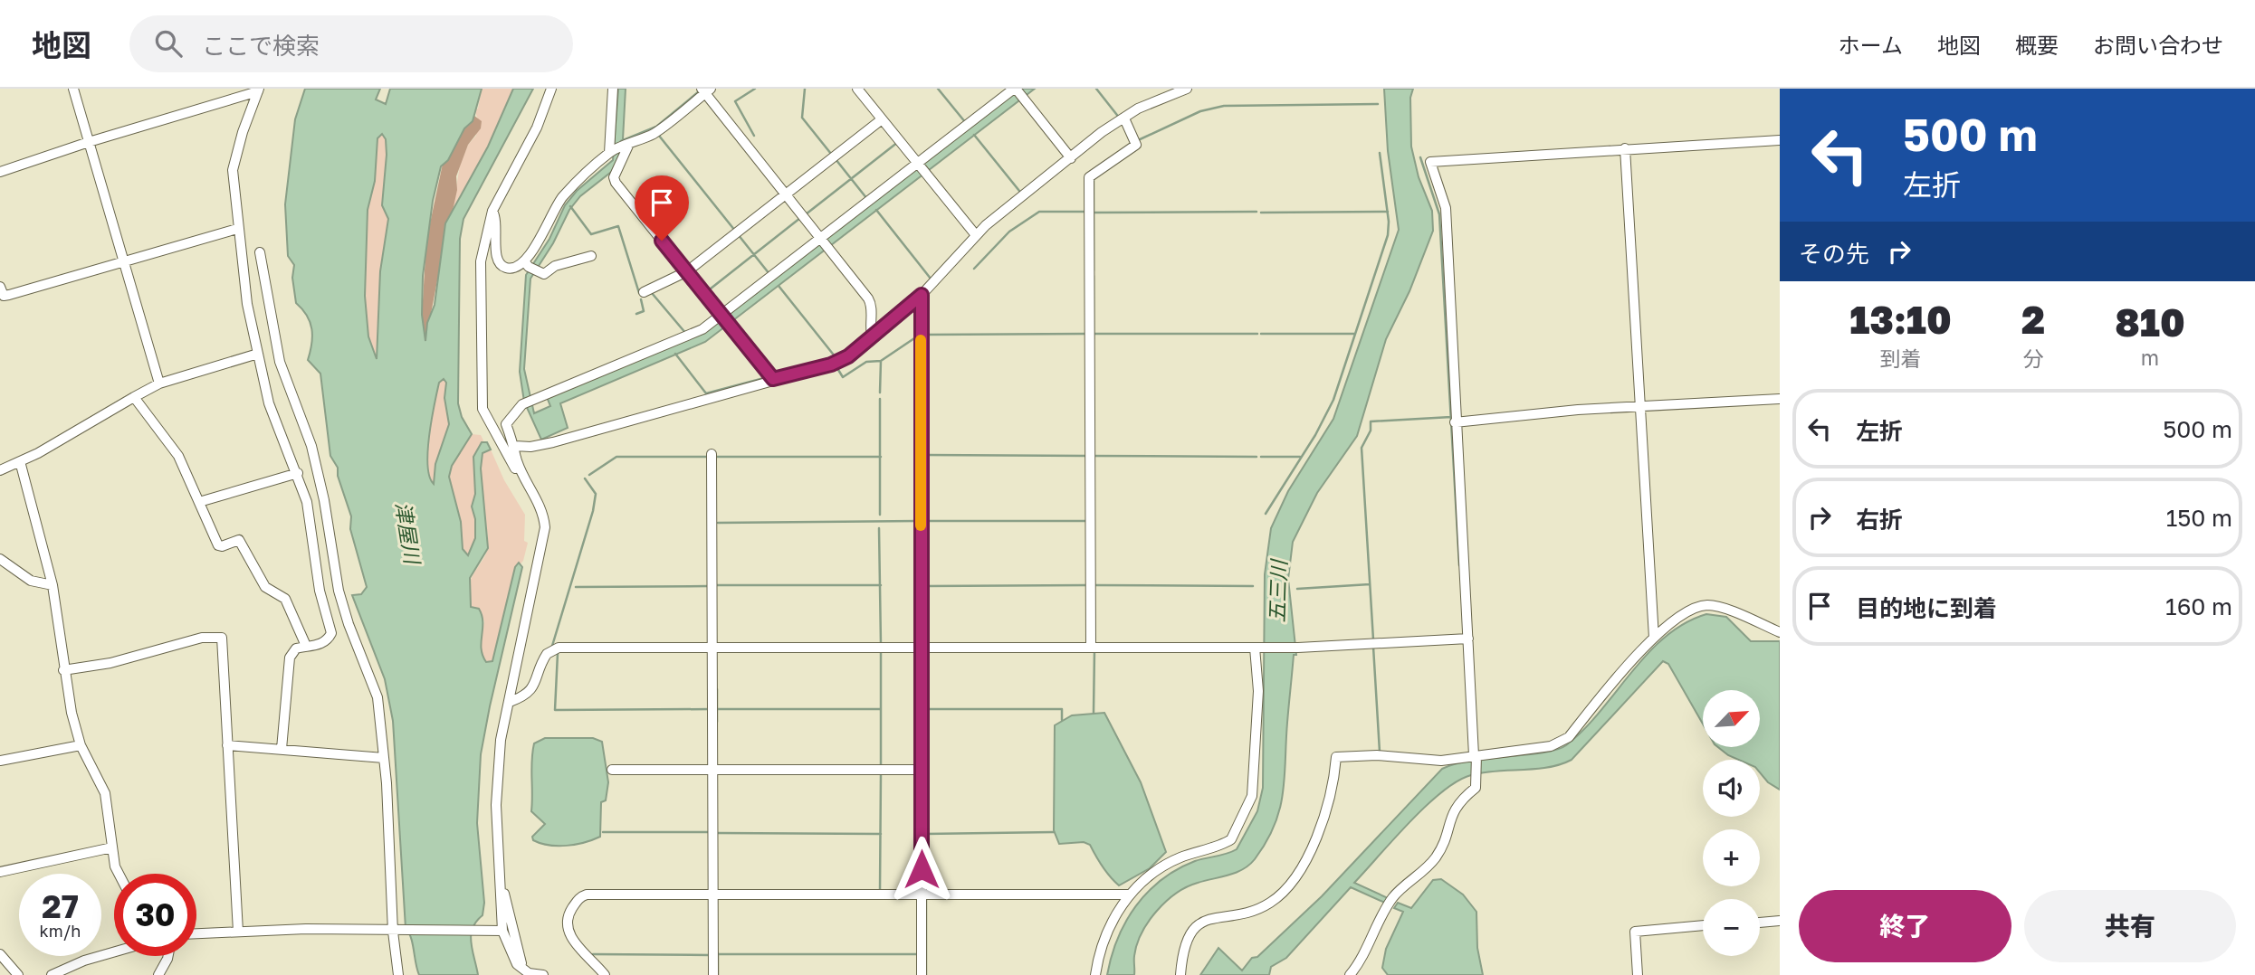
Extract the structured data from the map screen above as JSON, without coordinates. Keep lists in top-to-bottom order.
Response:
{
  "water": ["津屋川", "五三川"],
  "north": "top right",
  "page": {
    "header": "地図",
    "search": "ここで検索",
    "nav": [
      "ホーム",
      "地図",
      "概要",
      "お問い合わせ"
    ],
    "turn": ["500 m", "左折"],
    "then": "その先",
    "eta": [
      "13:10",
      "到着",
      "2",
      "分",
      "810",
      "m"
    ],
    "list": [
      {
        "name": "左折",
        "value": "500 m"
      },
      {
        "name": "右折",
        "value": "150 m"
      },
      {
        "name": "目的地に到着",
        "value": "160 m"
      }
    ],
    "map_buttons": ["+", "−"],
    "speed": "27 km/h",
    "limit": "30",
    "buttons": ["終了", "共有"]
  }
}
